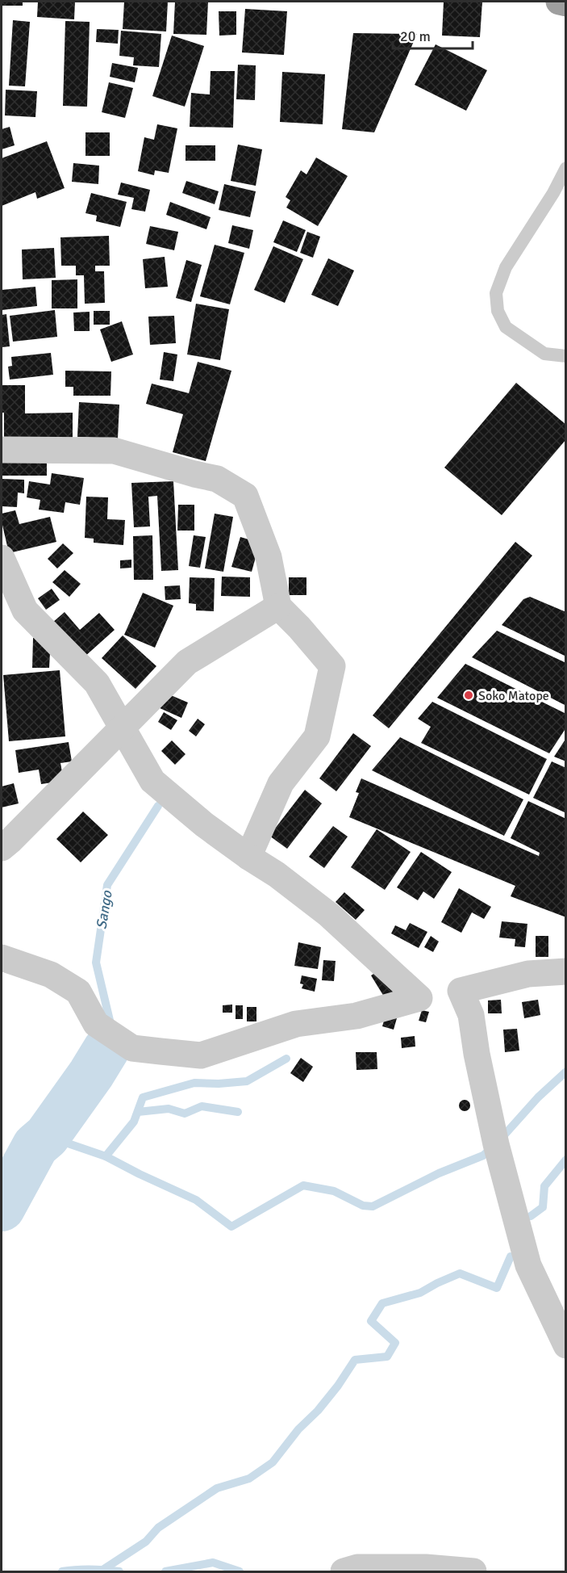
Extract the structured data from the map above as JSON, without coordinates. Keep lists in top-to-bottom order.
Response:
{
  "water": ["Sango"],
  "places": ["Soko Matope"],
  "scale_bar": "20 m"
}
